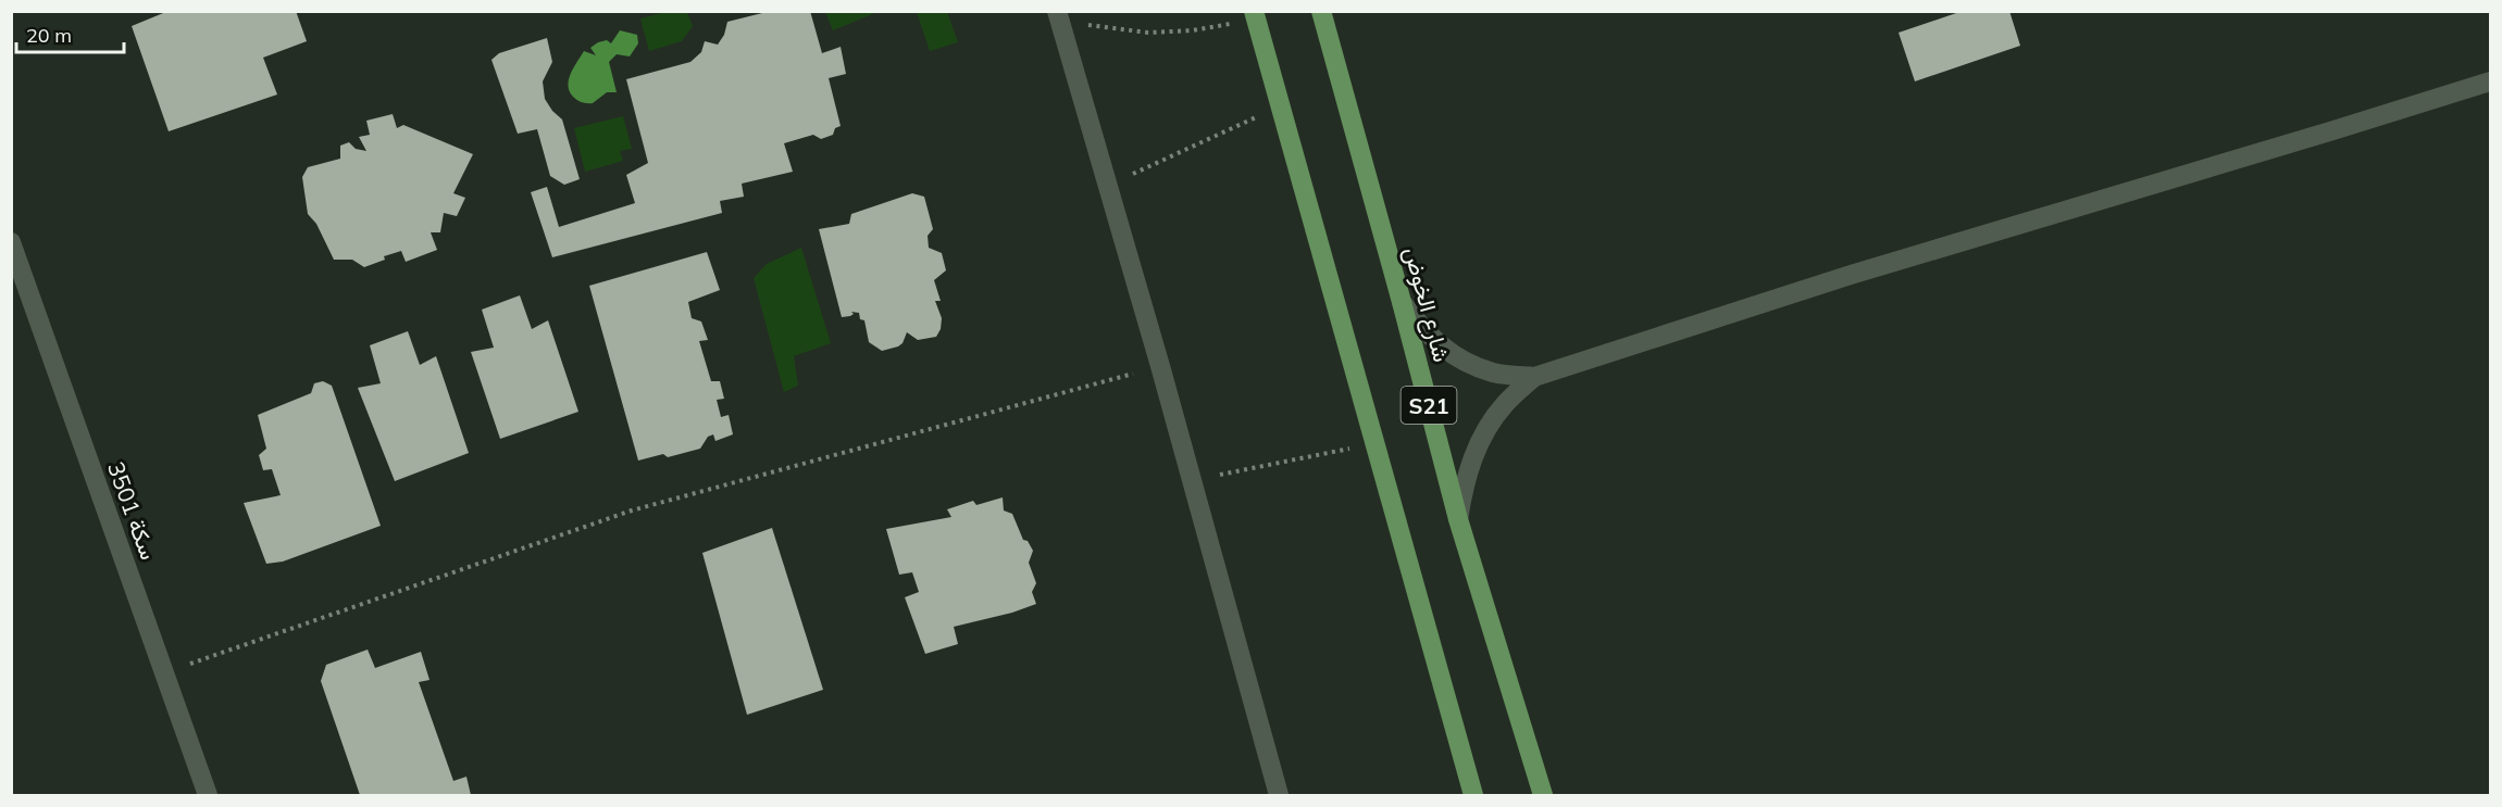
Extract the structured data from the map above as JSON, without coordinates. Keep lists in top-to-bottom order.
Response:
{
  "streets": {
    "main road": ["شارع الخوض", "S21"],
    "street": ["سكة 3501"]
  },
  "scale_bar": "20 m"
}
